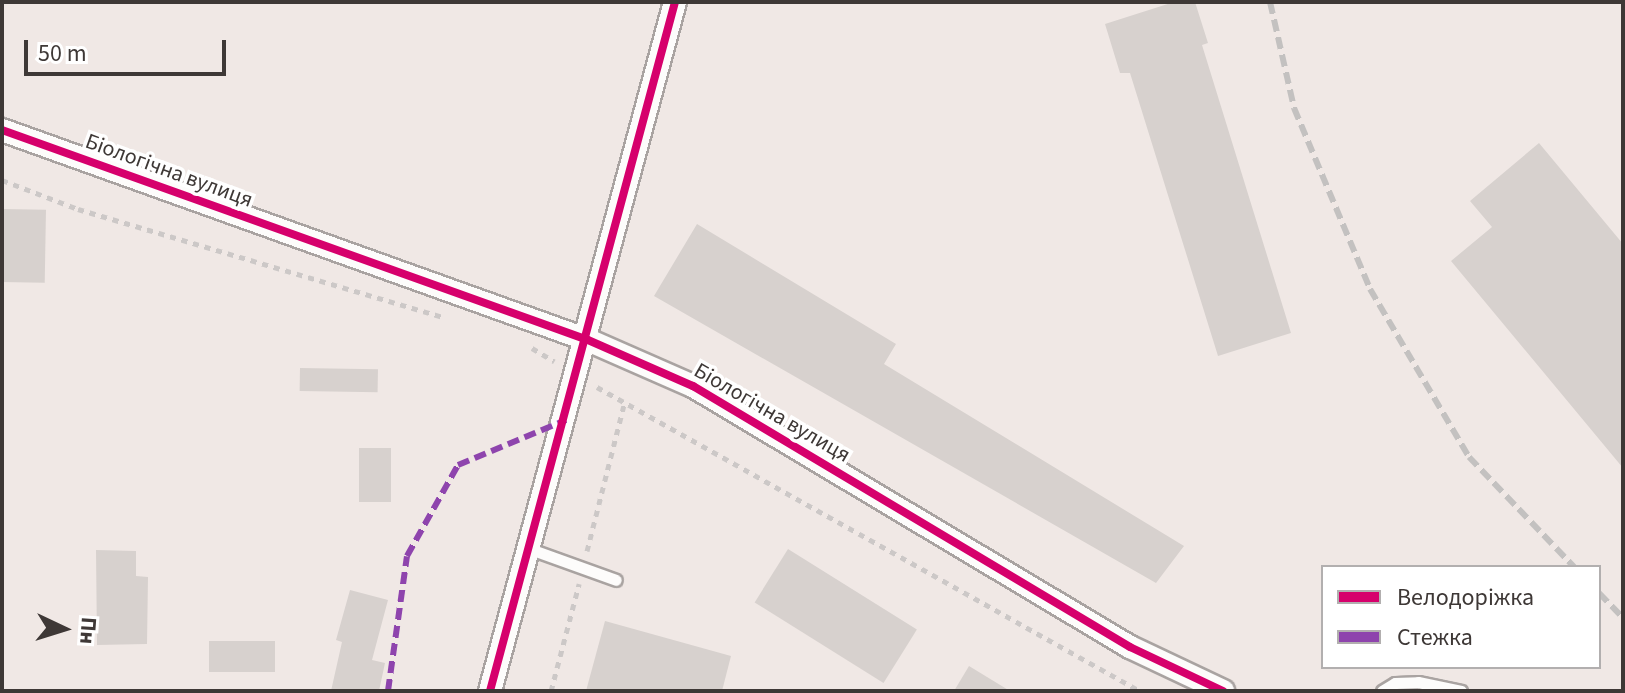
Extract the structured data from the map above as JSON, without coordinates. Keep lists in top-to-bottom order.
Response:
{
  "streets": {
    "street": ["Біологічна вулиця"]
  },
  "legend": ["Велодоріжка", "Стежка"],
  "scale_bar": "50 m",
  "north": "right"
}
